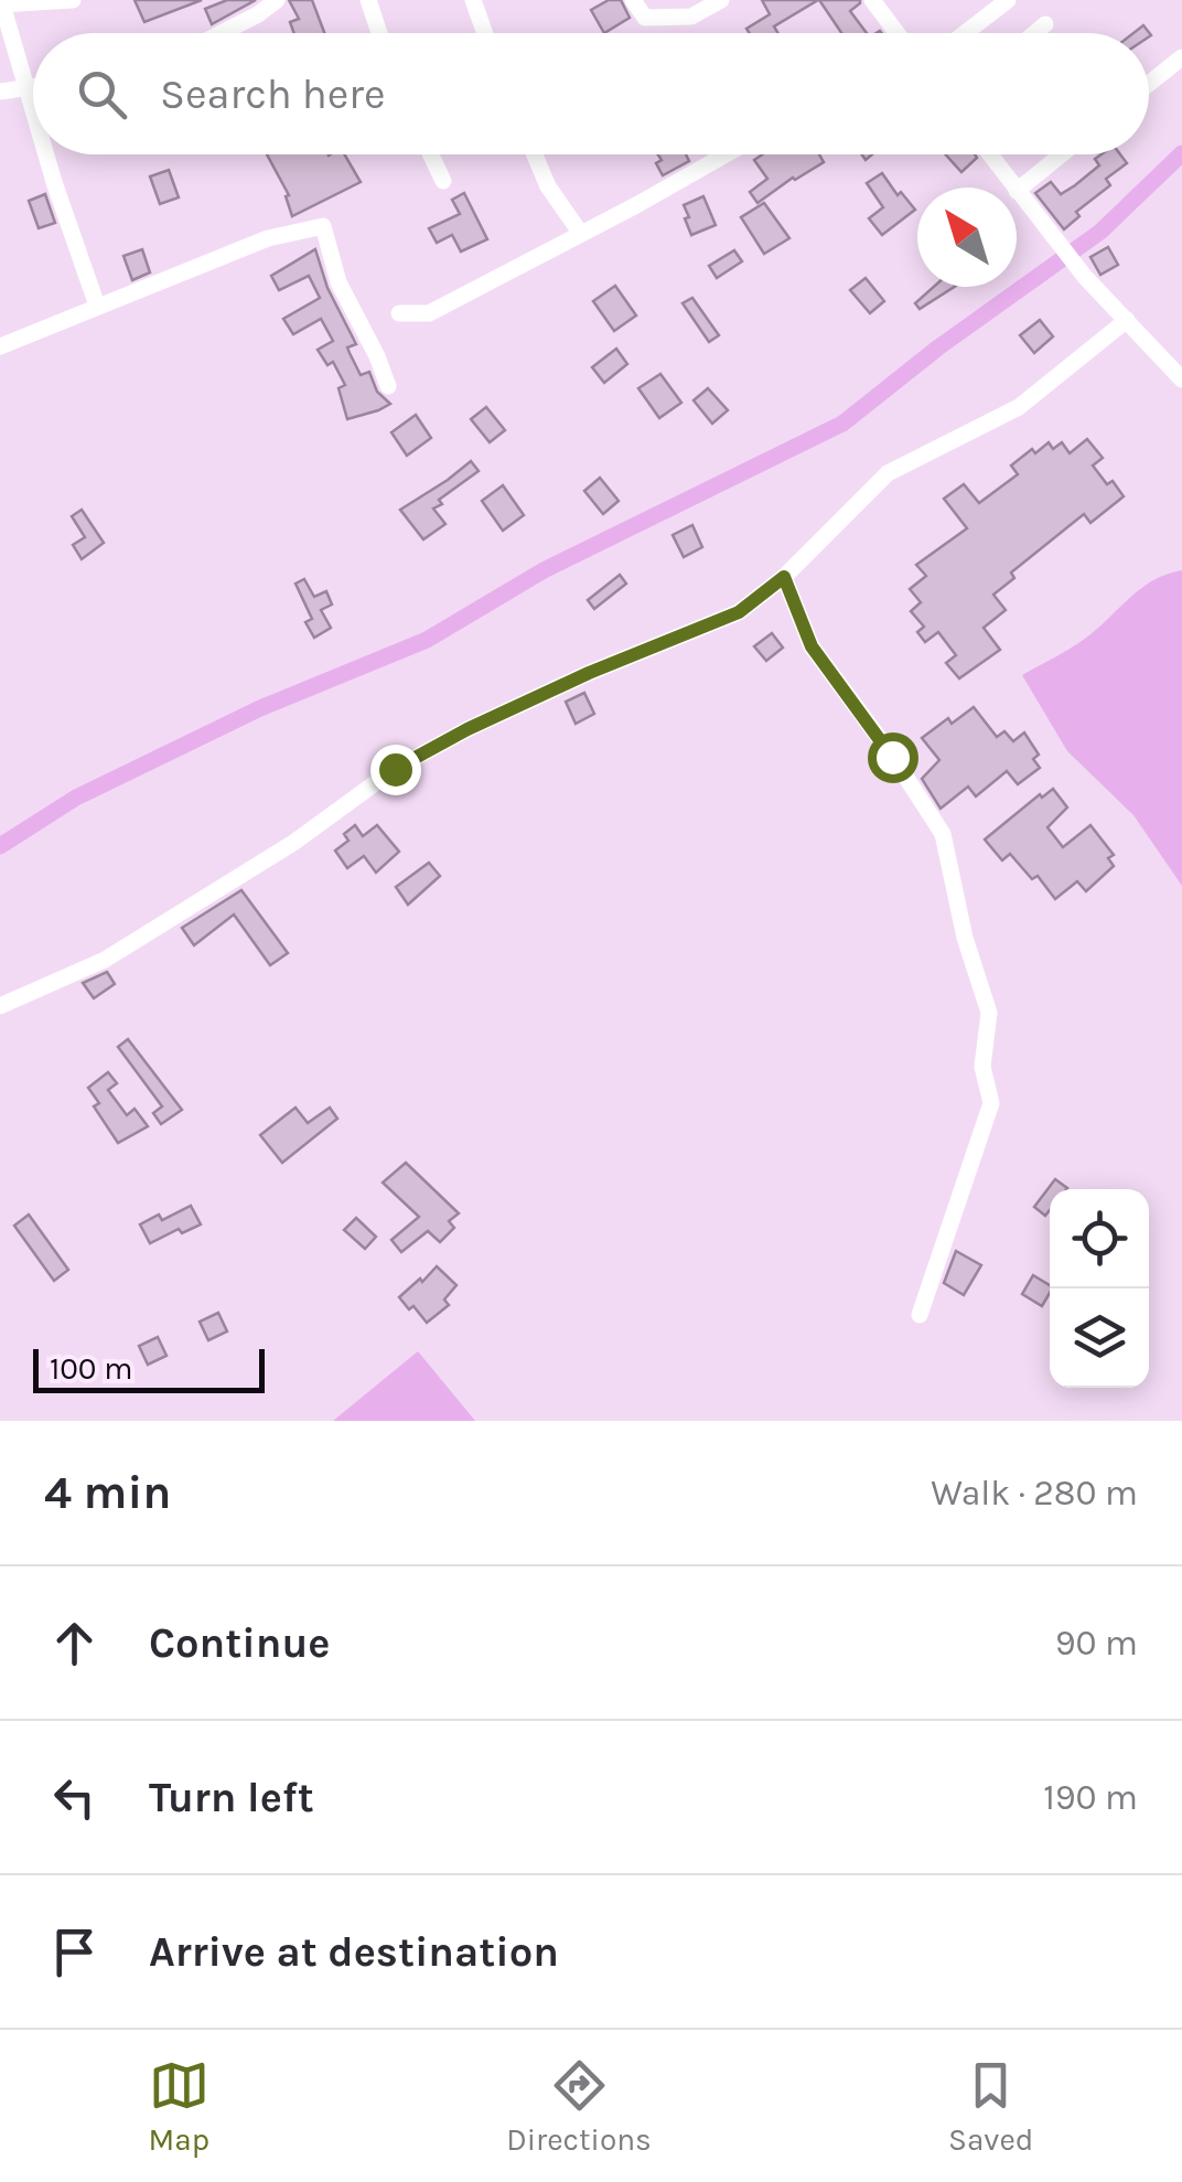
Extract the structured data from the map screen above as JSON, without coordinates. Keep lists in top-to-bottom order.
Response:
{
  "scale_bar": "100 m",
  "north": "top left",
  "page": {
    "search": "Search here",
    "scale": "100 m",
    "heading": ["4 min", "Walk · 280 m"],
    "list": [
      ["Continue", "90 m"],
      ["Turn left", "190 m"],
      "Arrive at destination"
    ],
    "nav": ["Map", "Directions", "Saved"]
  }
}
